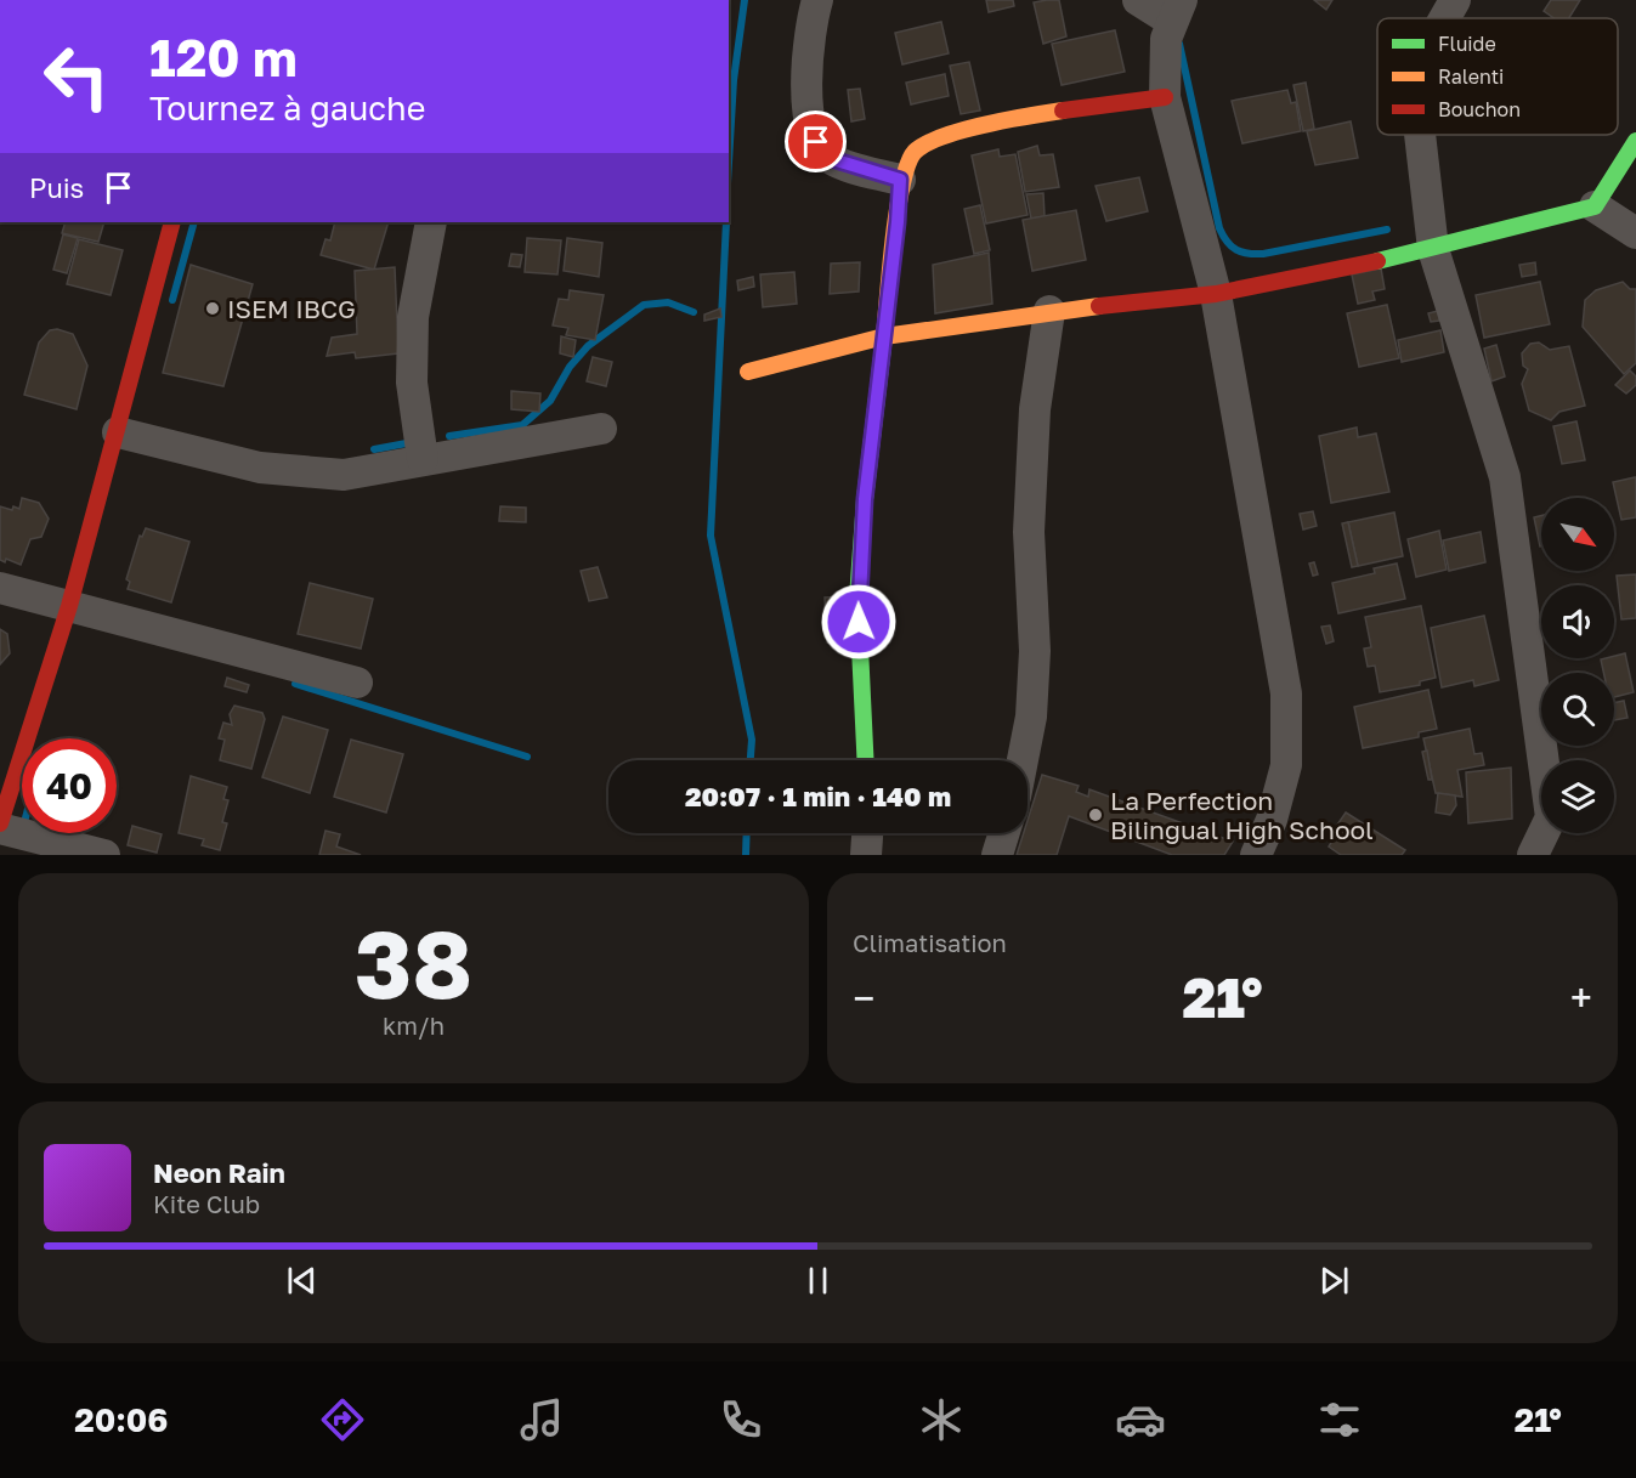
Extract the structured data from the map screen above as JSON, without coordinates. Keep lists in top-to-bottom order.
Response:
{
  "places": ["ISEM IBCG", "La Perfection Bilingual High School"],
  "legend": ["Fluide", "Ralenti", "Bouchon"],
  "north": "bottom right",
  "page": {
    "turn": ["120 m", "Tournez à gauche"],
    "then": "Puis",
    "limit": "40",
    "trip": "20:07 · 1 min · 140 m",
    "tile": [
      ["38", "km/h"],
      "Climatisation"
    ],
    "heat": ["−", "21°", "+"],
    "song": ["Neon Rain", "Kite Club"],
    "tabs": ["20:06", "21°"]
  }
}
